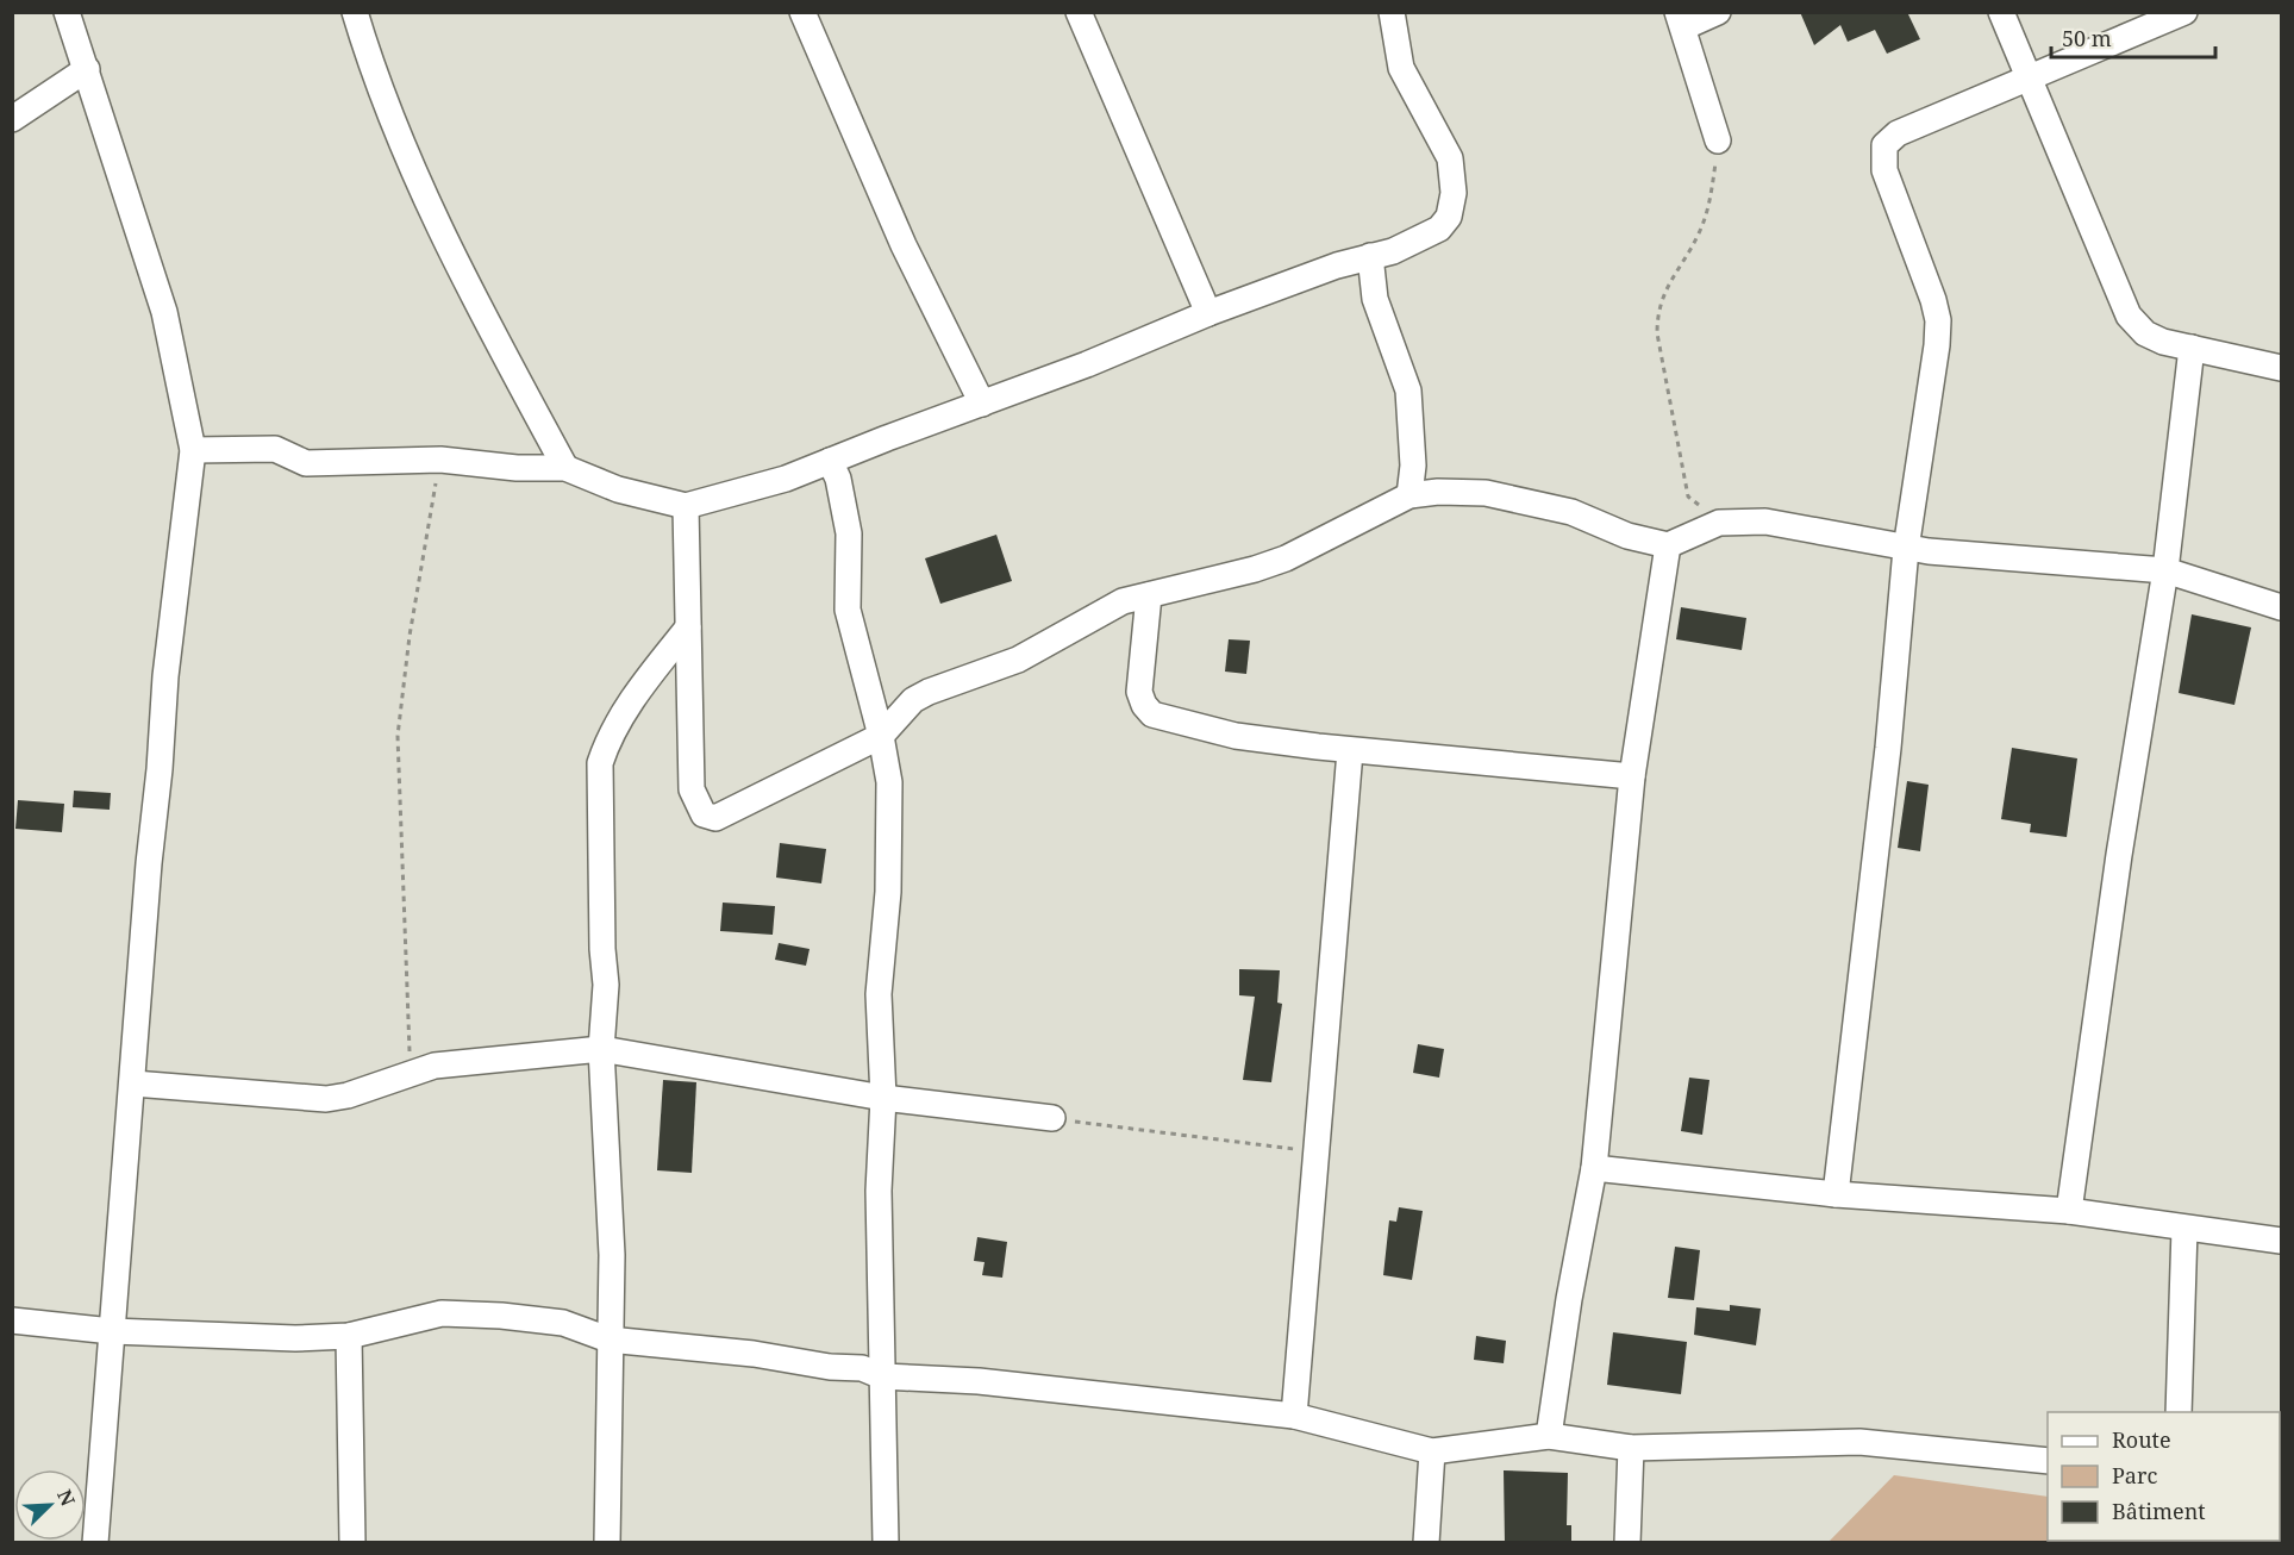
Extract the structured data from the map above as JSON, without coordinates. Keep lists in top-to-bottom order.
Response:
{
  "legend": ["Route", "Parc", "Bâtiment"],
  "scale_bar": "50 m",
  "north": "top right"
}
